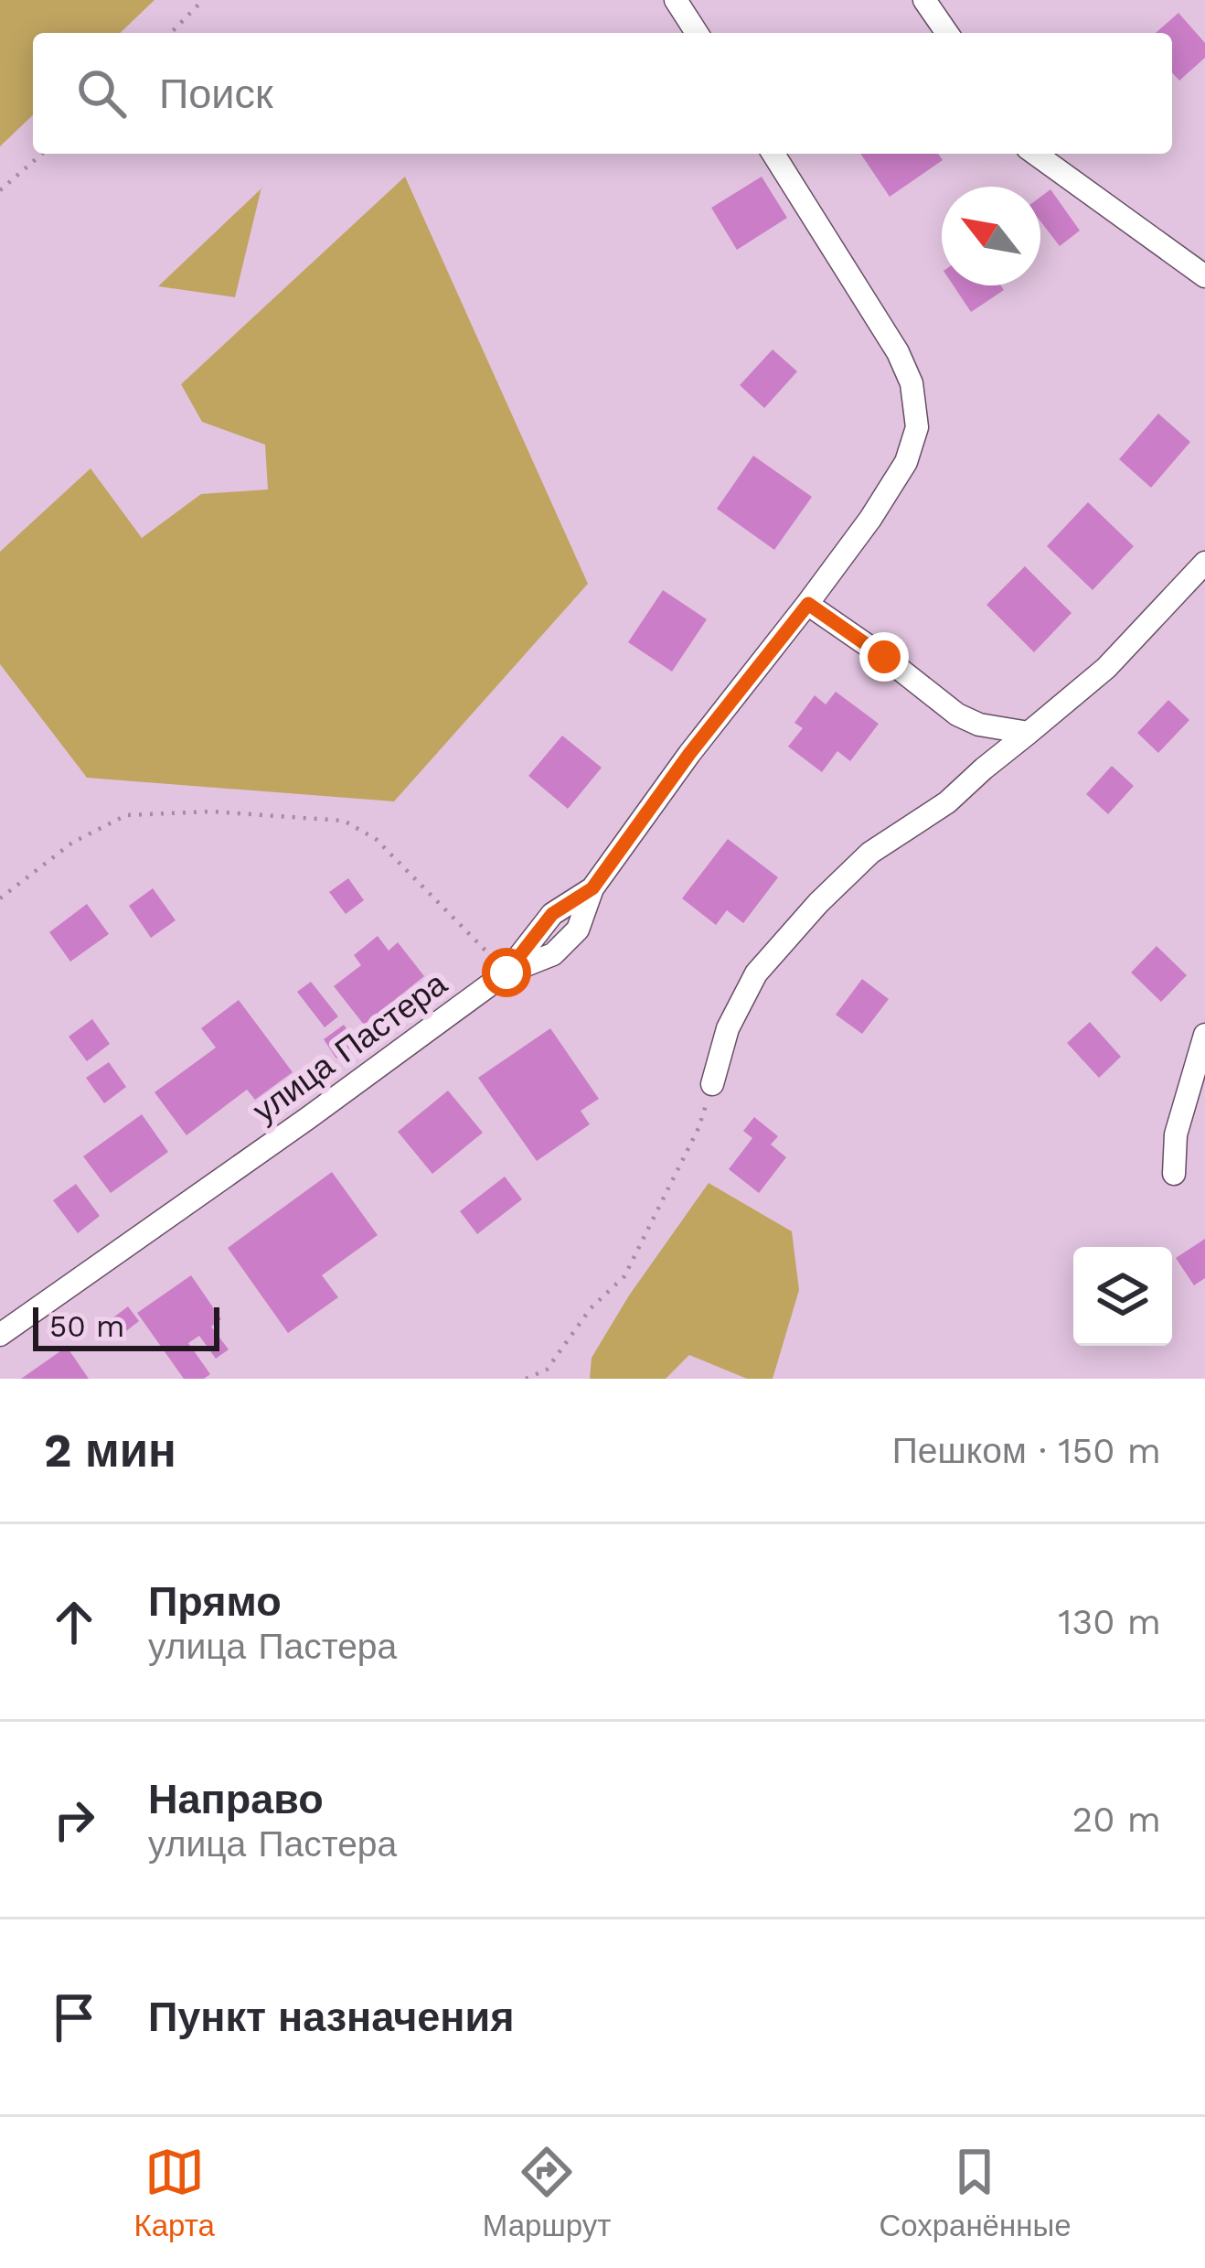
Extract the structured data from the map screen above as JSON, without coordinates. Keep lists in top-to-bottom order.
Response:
{
  "streets": {
    "street": ["улица Пастера"]
  },
  "scale_bar": "50 m",
  "north": "top left",
  "page": {
    "search": "Поиск",
    "scale": "50 m",
    "heading": ["2 мин", "Пешком · 150 m"],
    "list": [
      ["Прямо", "улица Пастера", "130 m"],
      ["Направо", "улица Пастера", "20 m"],
      "Пункт назначения"
    ],
    "nav": ["Карта", "Маршрут", "Сохранённые"]
  }
}
